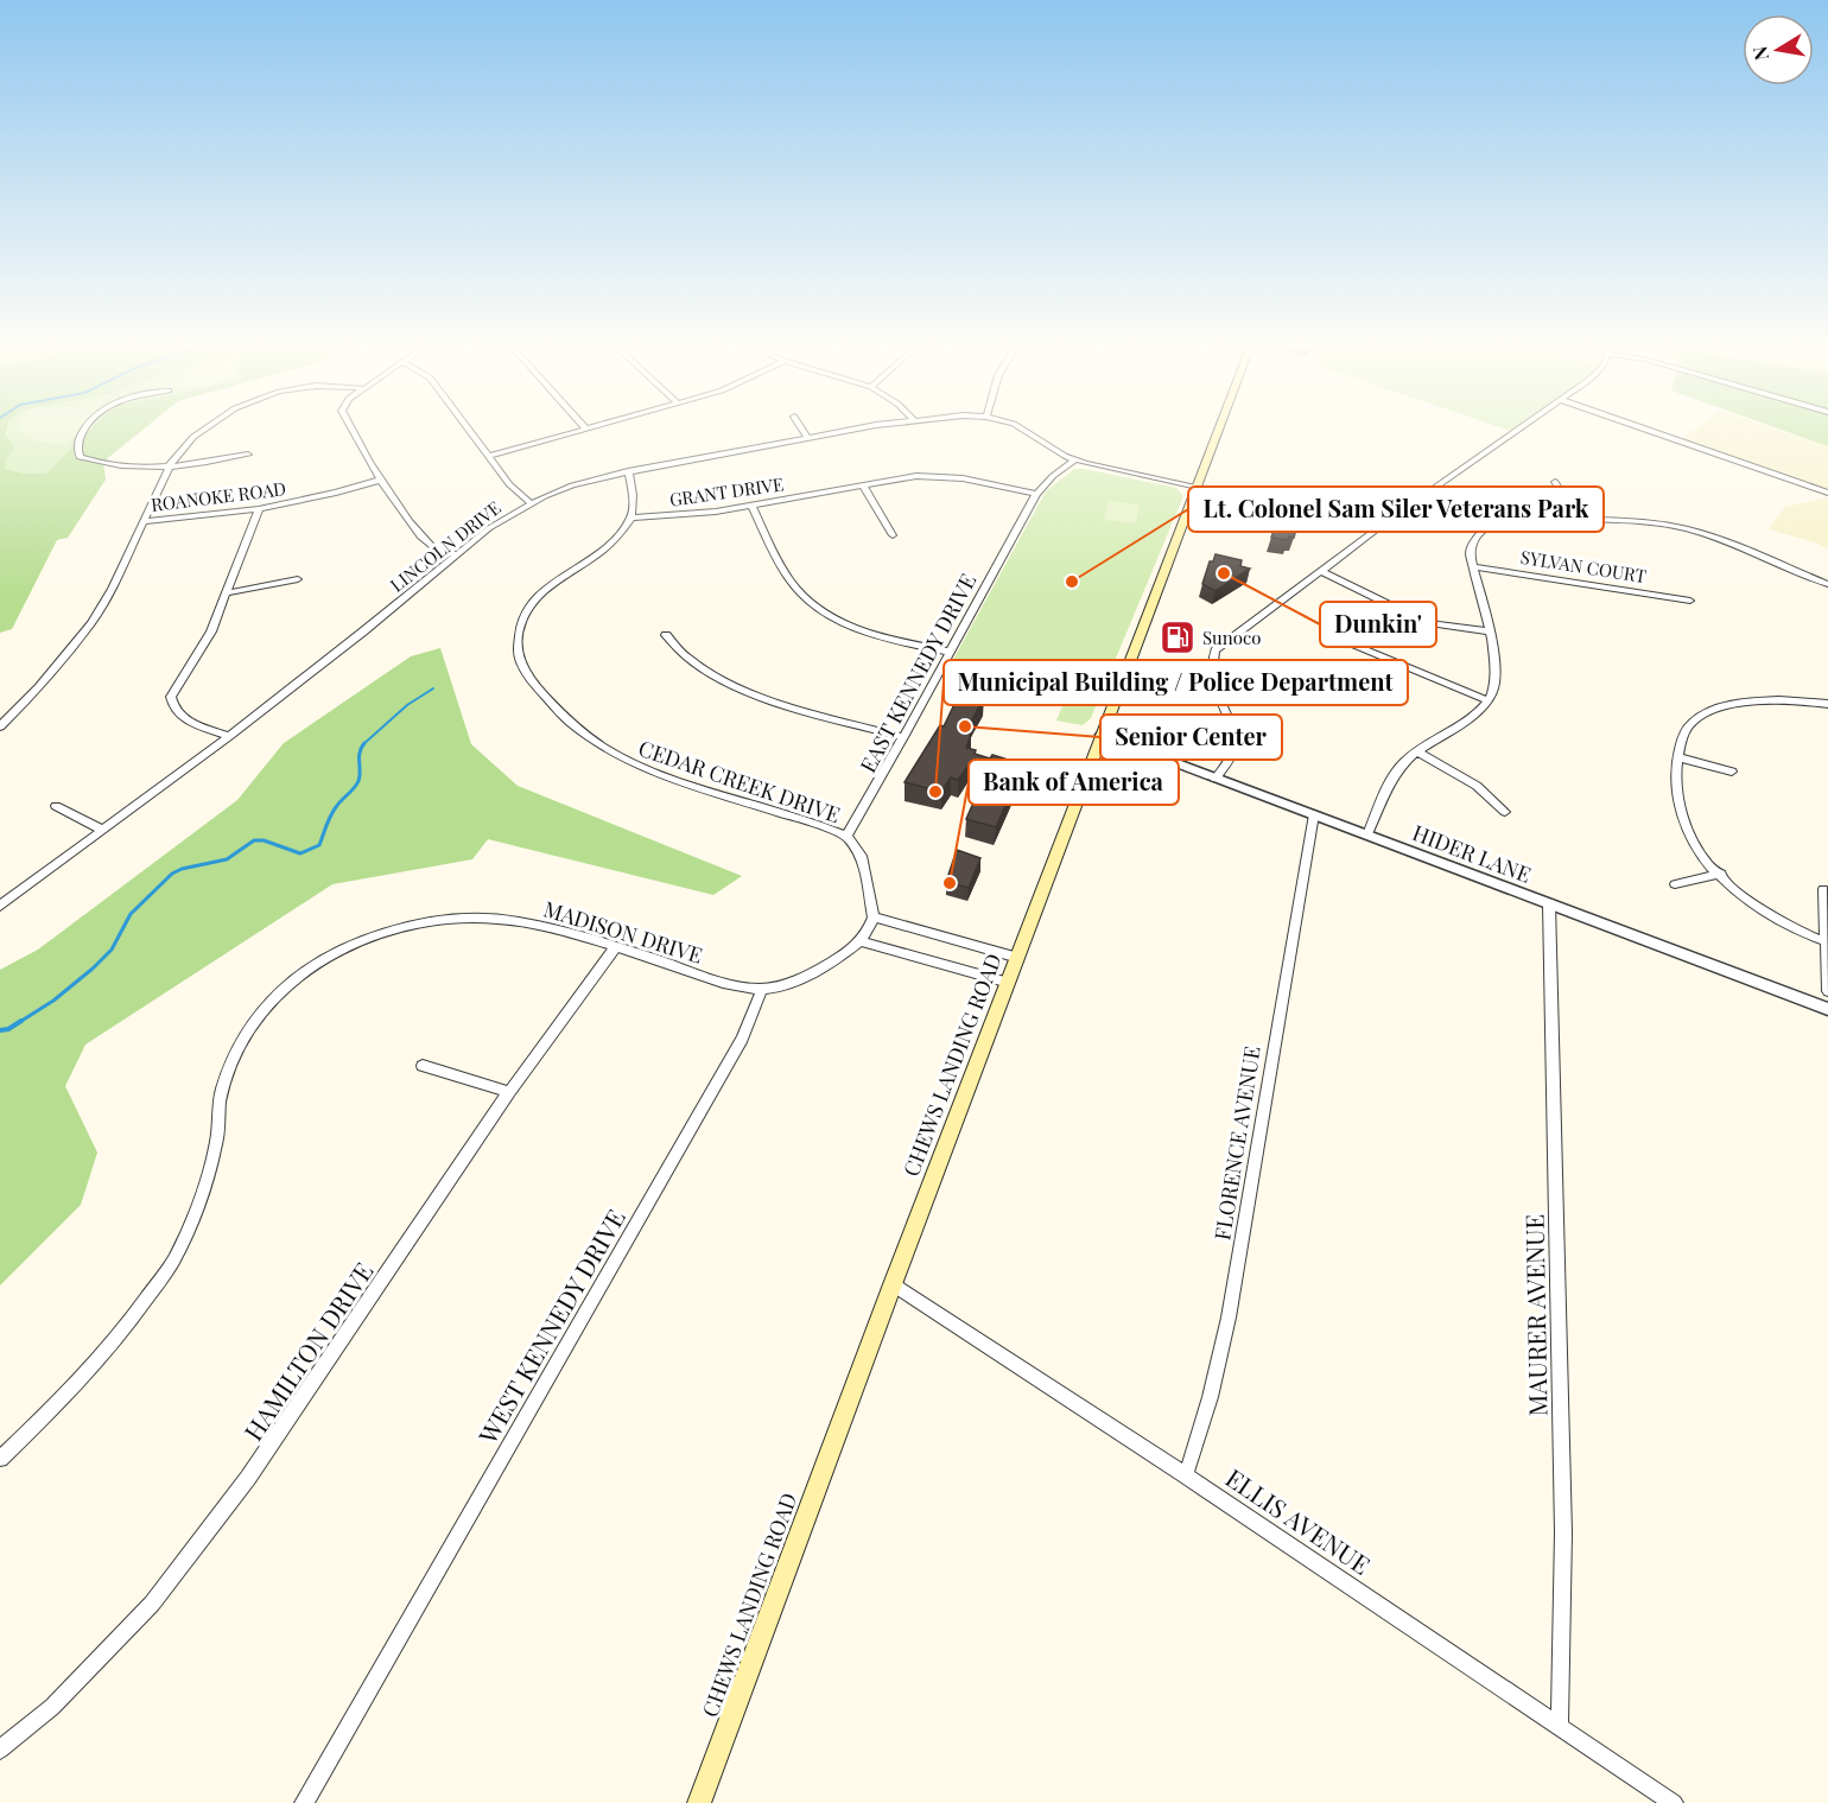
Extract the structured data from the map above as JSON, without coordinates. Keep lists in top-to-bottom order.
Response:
{
  "streets": {
    "main road": ["CHEWS LANDING ROAD"],
    "street": [
      "GRANT DRIVE",
      "ROANOKE ROAD",
      "LINCOLN DRIVE",
      "SYLVAN COURT",
      "EAST KENNEDY DRIVE",
      "CEDAR CREEK DRIVE",
      "HIDER LANE",
      "MADISON DRIVE",
      "FLORENCE AVENUE",
      "MAURER AVENUE",
      "WEST KENNEDY DRIVE",
      "HAMILTON DRIVE",
      "ELLIS AVENUE"
    ]
  },
  "crossings": [
    ["GRANT DRIVE", "EAST KENNEDY DRIVE"],
    ["GRANT DRIVE", "CEDAR CREEK DRIVE"],
    ["LINCOLN DRIVE", "EAST KENNEDY DRIVE"],
    ["LINCOLN DRIVE", "CHEWS LANDING ROAD"],
    ["EAST KENNEDY DRIVE", "CEDAR CREEK DRIVE"],
    ["HIDER LANE", "CHEWS LANDING ROAD"],
    ["HIDER LANE", "FLORENCE AVENUE"],
    ["HIDER LANE", "MAURER AVENUE"],
    ["MADISON DRIVE", "WEST KENNEDY DRIVE"],
    ["MADISON DRIVE", "HAMILTON DRIVE"],
    ["CHEWS LANDING ROAD", "ELLIS AVENUE"],
    ["FLORENCE AVENUE", "ELLIS AVENUE"],
    ["MAURER AVENUE", "ELLIS AVENUE"]
  ],
  "places": {
    "other": [
      "Dunkin'",
      "Lt. Colonel Sam Siler Veterans Park",
      "Senior Center",
      "Municipal Building / Police Department",
      "Bank of America"
    ],
    "fuel station": ["Sunoco"]
  },
  "north": "left"
}
